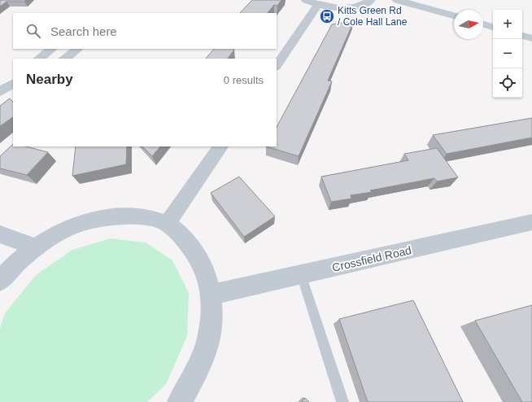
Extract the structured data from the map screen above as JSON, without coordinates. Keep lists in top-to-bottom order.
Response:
{
  "streets": {
    "street": ["Crossfield Road"]
  },
  "places": {
    "bus stop": ["Kitts Green Rd / Cole Hall Lane"]
  },
  "north": "right",
  "page": {
    "map_buttons": ["+", "−"],
    "search": "Search here",
    "heading": ["Nearby", "0 results"]
  }
}
